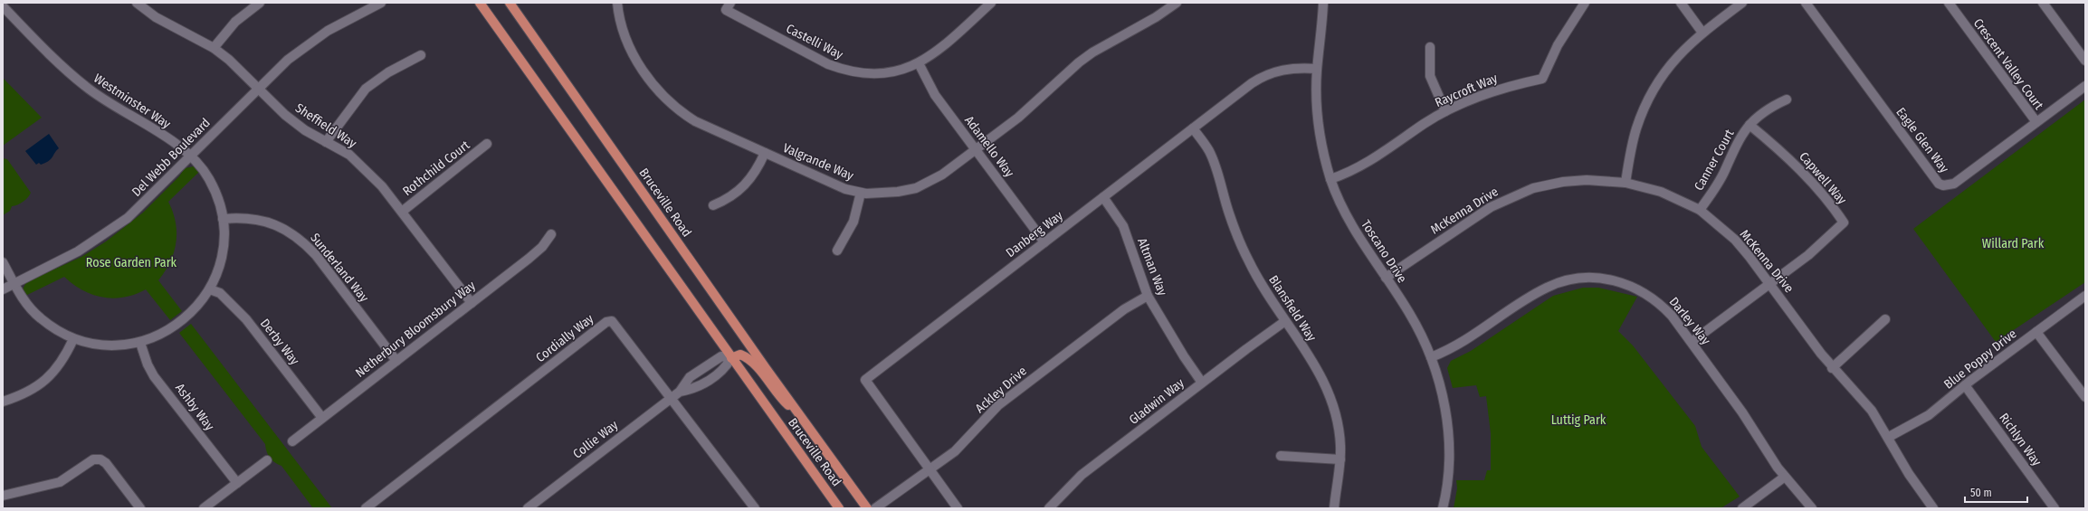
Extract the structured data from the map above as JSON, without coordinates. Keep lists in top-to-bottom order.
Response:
{
  "streets": {
    "main road": ["Bruceville Road"],
    "street": [
      "Castelli Way",
      "Crescent Valley Court",
      "Raycroft Way",
      "Westminster Way",
      "Sheffield Way",
      "Eagle Glen Way",
      "Adamello Way",
      "Del Webb Boulevard",
      "Canner Court",
      "Valgrande Way",
      "Rothchild Court",
      "Capwell Way",
      "McKenna Drive",
      "Danberg Way",
      "Toscano Drive",
      "Altman Way",
      "Sunderland Way",
      "Blansfield Way",
      "Darley Way",
      "Netherbury Bloomsbury Way",
      "Cordially Way",
      "Derby Way",
      "Blue Poppy Drive",
      "Ackley Drive",
      "Gladwin Way",
      "Ashby Way",
      "Collie Way",
      "Richlyn Way"
    ]
  },
  "crossings": [
    ["Castelli Way", "Adamello Way"],
    ["Crescent Valley Court", "Eagle Glen Way"],
    ["Raycroft Way", "Toscano Drive"],
    ["Westminster Way", "Del Webb Boulevard"],
    ["Westminster Way", "Sunderland Way"],
    ["Westminster Way", "Derby Way"],
    ["Westminster Way", "Ashby Way"],
    ["Sheffield Way", "Del Webb Boulevard"],
    ["Sheffield Way", "Rothchild Court"],
    ["Sheffield Way", "Netherbury Bloomsbury Way"],
    ["Adamello Way", "Valgrande Way"],
    ["Adamello Way", "Danberg Way"],
    ["Canner Court", "Capwell Way"],
    ["Canner Court", "McKenna Drive"],
    ["Capwell Way", "McKenna Drive"],
    ["Capwell Way", "Darley Way"],
    ["Bruceville Road", "Collie Way"],
    ["McKenna Drive", "Toscano Drive"],
    ["McKenna Drive", "Blue Poppy Drive"],
    ["Danberg Way", "Toscano Drive"],
    ["Danberg Way", "Altman Way"],
    ["Danberg Way", "Blansfield Way"],
    ["Danberg Way", "Ackley Drive"],
    ["Toscano Drive", "Darley Way"],
    ["Altman Way", "Ackley Drive"],
    ["Altman Way", "Gladwin Way"],
    ["Sunderland Way", "Netherbury Bloomsbury Way"],
    ["Blansfield Way", "Gladwin Way"],
    ["Netherbury Bloomsbury Way", "Derby Way"],
    ["Cordially Way", "Collie Way"],
    ["Blue Poppy Drive", "Richlyn Way"]
  ],
  "parks": ["Willard Park", "Rose Garden Park", "Luttig Park"],
  "scale_bar": "50 m"
}
